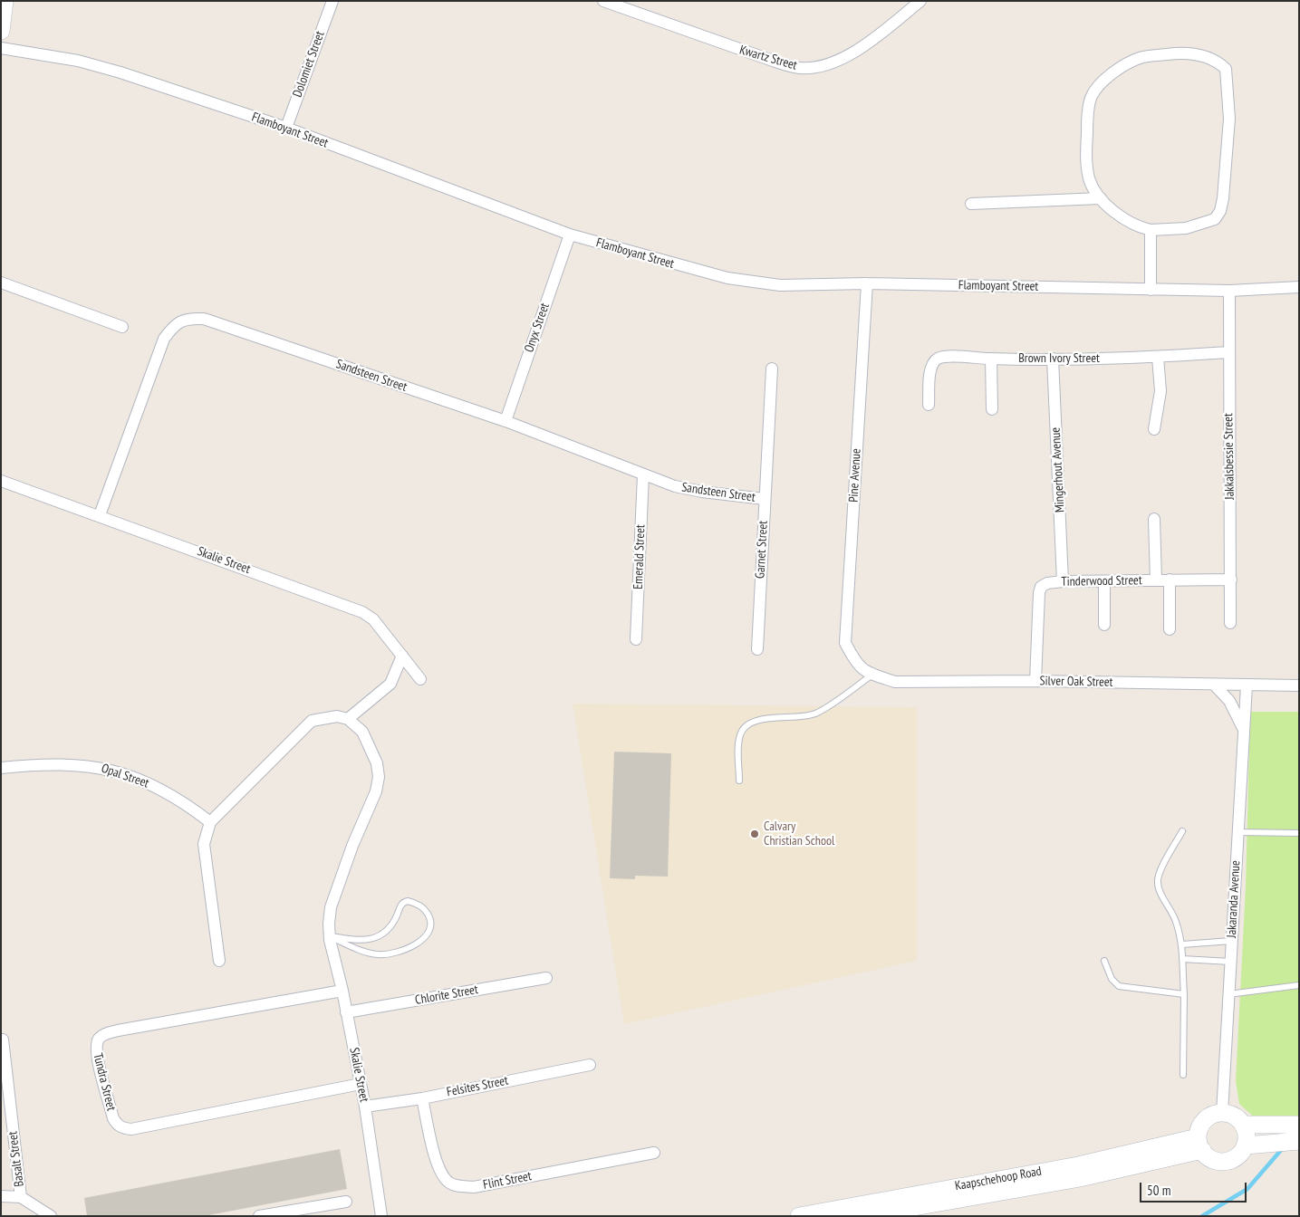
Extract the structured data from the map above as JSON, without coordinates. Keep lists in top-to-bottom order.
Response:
{
  "streets": {
    "main road": ["Kaapschehoop Road"],
    "street": [
      "Kwartz Street",
      "Dolomiet Street",
      "Flamboyant Street",
      "Onyx Street",
      "Brown Ivory Street",
      "Sandsteen Street",
      "Jakkalsbessie Street",
      "Mingerhout Avenue",
      "Pine Avenue",
      "Garnet Street",
      "Emerald Street",
      "Skalie Street",
      "Tinderwood Street",
      "Silver Oak Street",
      "Opal Street",
      "Jakaranda Avenue",
      "Chlorite Street",
      "Tundra Street",
      "Felsites Street",
      "Basalt Street",
      "Flint Street"
    ]
  },
  "crossings": [
    ["Dolomiet Street", "Flamboyant Street"],
    ["Flamboyant Street", "Onyx Street"],
    ["Flamboyant Street", "Jakkalsbessie Street"],
    ["Flamboyant Street", "Pine Avenue"],
    ["Onyx Street", "Sandsteen Street"],
    ["Brown Ivory Street", "Jakkalsbessie Street"],
    ["Brown Ivory Street", "Mingerhout Avenue"],
    ["Sandsteen Street", "Garnet Street"],
    ["Sandsteen Street", "Emerald Street"],
    ["Sandsteen Street", "Skalie Street"],
    ["Jakkalsbessie Street", "Tinderwood Street"],
    ["Mingerhout Avenue", "Tinderwood Street"],
    ["Pine Avenue", "Silver Oak Street"],
    ["Skalie Street", "Chlorite Street"],
    ["Skalie Street", "Tundra Street"],
    ["Skalie Street", "Felsites Street"],
    ["Tinderwood Street", "Silver Oak Street"],
    ["Silver Oak Street", "Jakaranda Avenue"],
    ["Jakaranda Avenue", "Kaapschehoop Road"],
    ["Felsites Street", "Flint Street"]
  ],
  "places": ["Calvary Christian School"],
  "scale_bar": "50 m"
}
